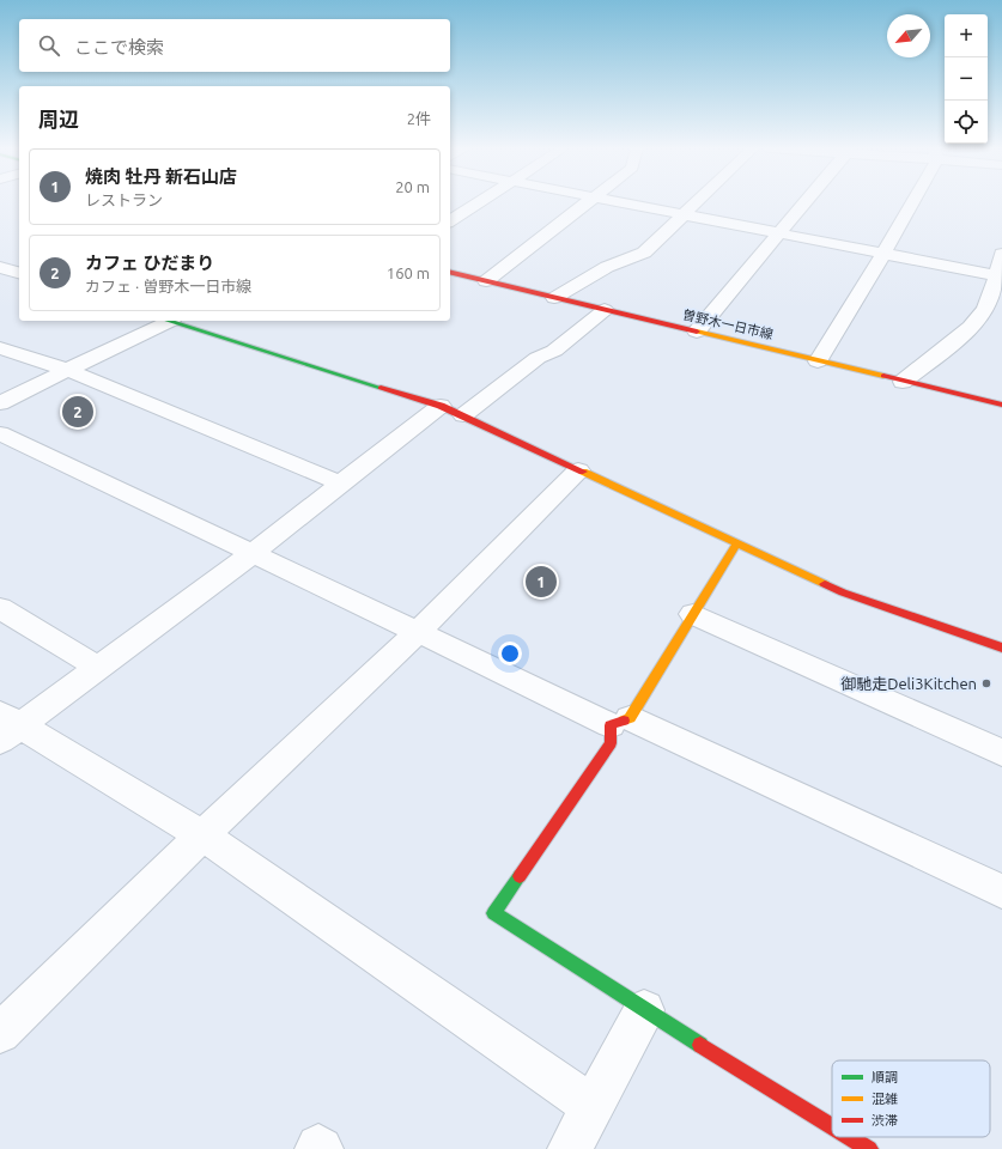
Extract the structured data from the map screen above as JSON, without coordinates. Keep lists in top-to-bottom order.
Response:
{
  "streets": {
    "street": ["曽野木一日市線"]
  },
  "places": ["御馳走Deli3Kitchen"],
  "legend": ["順調", "混雑", "渋滞"],
  "north": "bottom left",
  "page": {
    "map_buttons": ["+", "−"],
    "search": "ここで検索",
    "heading": ["周辺", "2件"],
    "list": [
      {
        "mark": "1",
        "name": "焼肉 牡丹 新石山店",
        "note": "レストラン",
        "value": "20 m"
      },
      {
        "mark": "2",
        "name": "カフェ ひだまり",
        "note": "カフェ · 曽野木一日市線",
        "value": "160 m"
      }
    ],
    "pins": ["2", "1"]
  }
}
